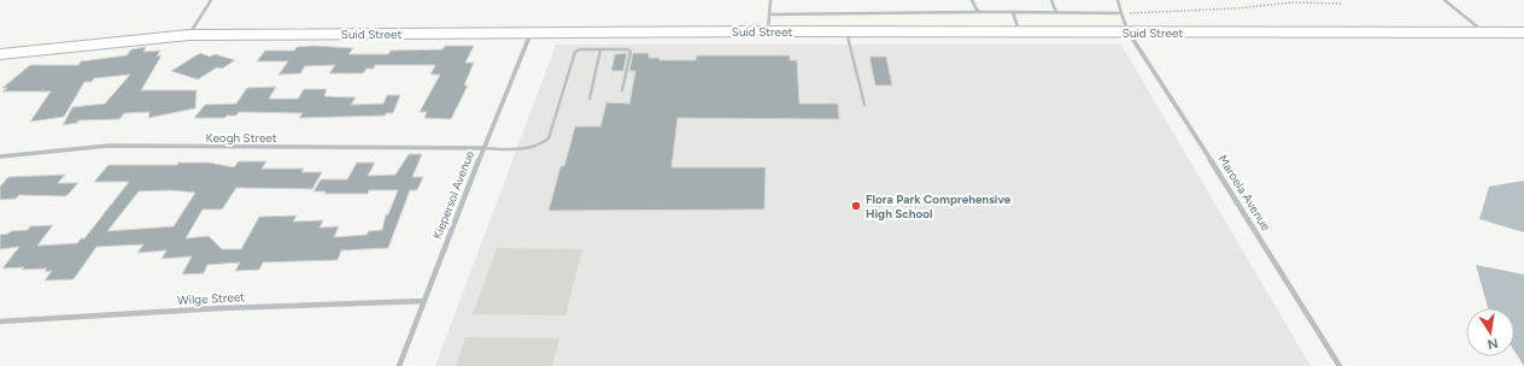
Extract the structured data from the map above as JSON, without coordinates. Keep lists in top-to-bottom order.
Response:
{
  "streets": {
    "street": [
      "Suid Street",
      "Keogh Street",
      "Maroela Avenue",
      "Kiepersol Avenue",
      "Wilge Street"
    ]
  },
  "crossings": [
    ["Suid Street", "Maroela Avenue"],
    ["Suid Street", "Kiepersol Avenue"],
    ["Keogh Street", "Kiepersol Avenue"],
    ["Kiepersol Avenue", "Wilge Street"]
  ],
  "places": ["Flora Park Comprehensive High School"],
  "north": "bottom"
}
